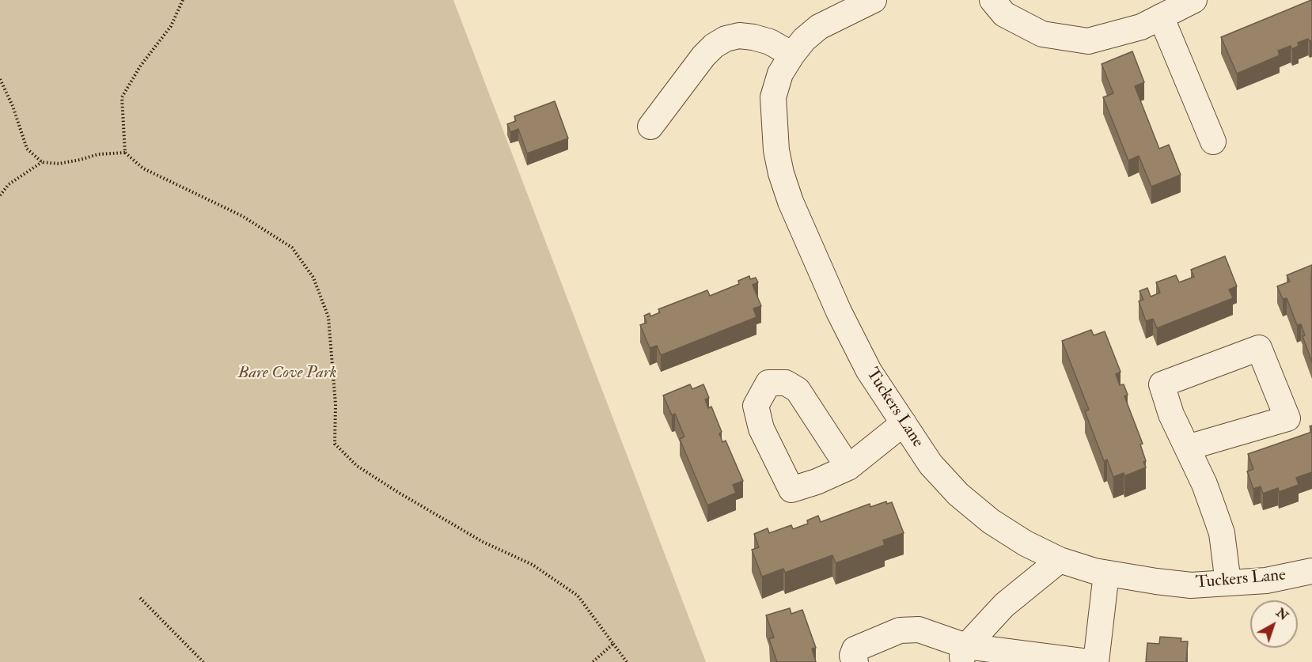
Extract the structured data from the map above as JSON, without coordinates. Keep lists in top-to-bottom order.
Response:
{
  "streets": {
    "street": ["Tuckers Lane"]
  },
  "parks": ["Bare Cove Park"],
  "north": "top right"
}
